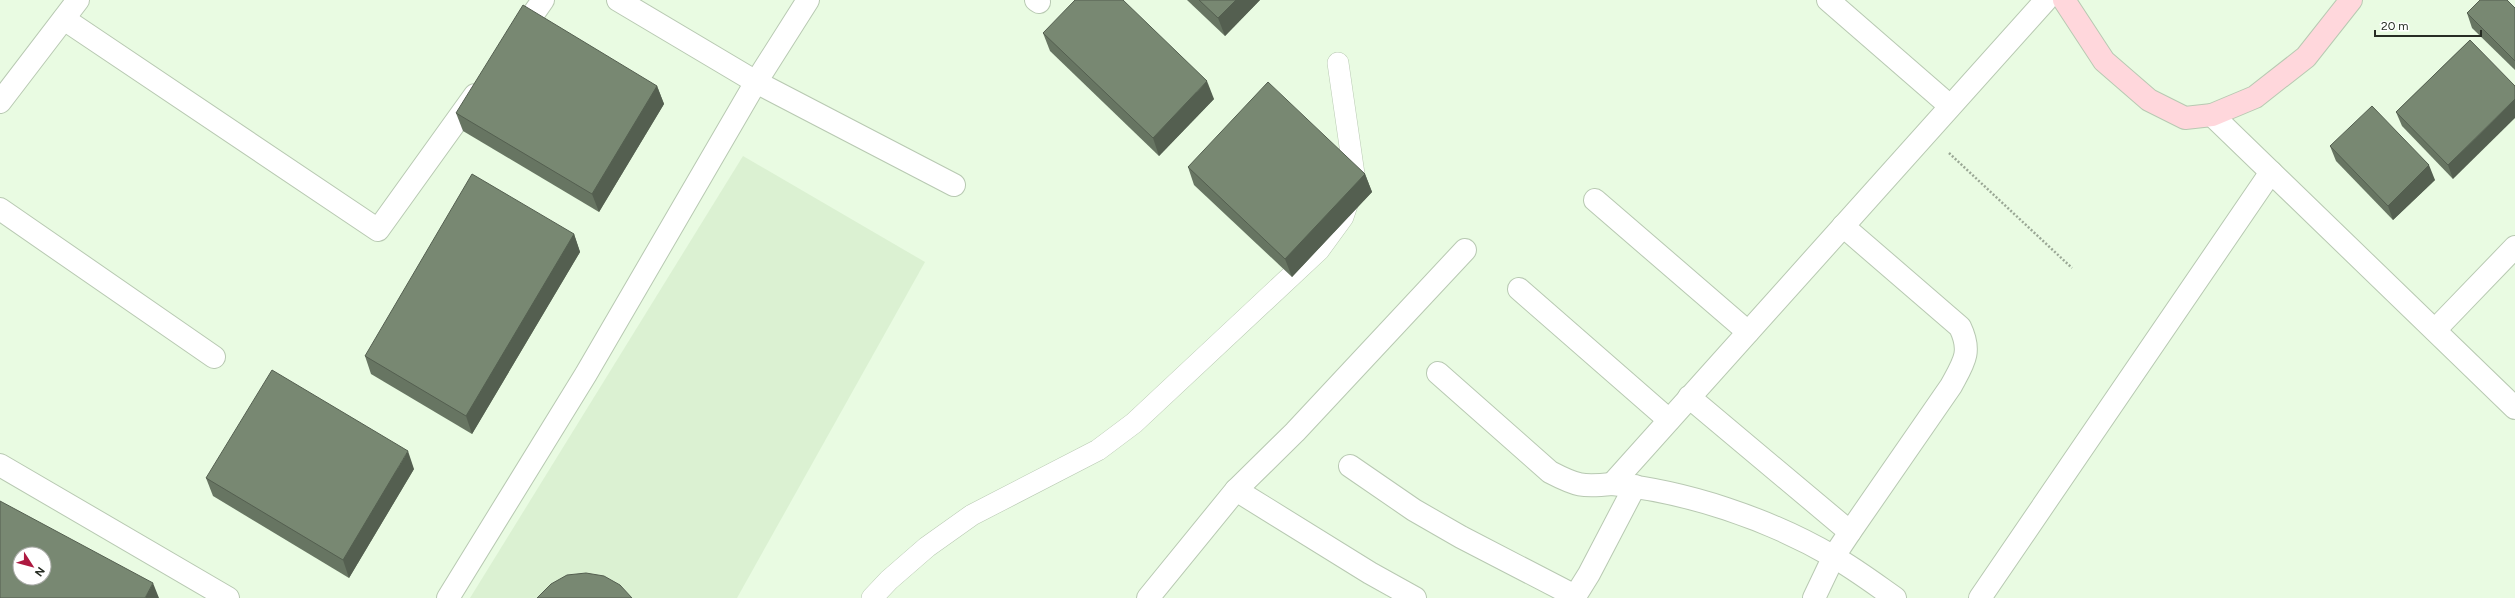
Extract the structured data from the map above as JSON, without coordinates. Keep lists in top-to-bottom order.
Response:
{
  "scale_bar": "20 m",
  "north": "bottom right"
}
